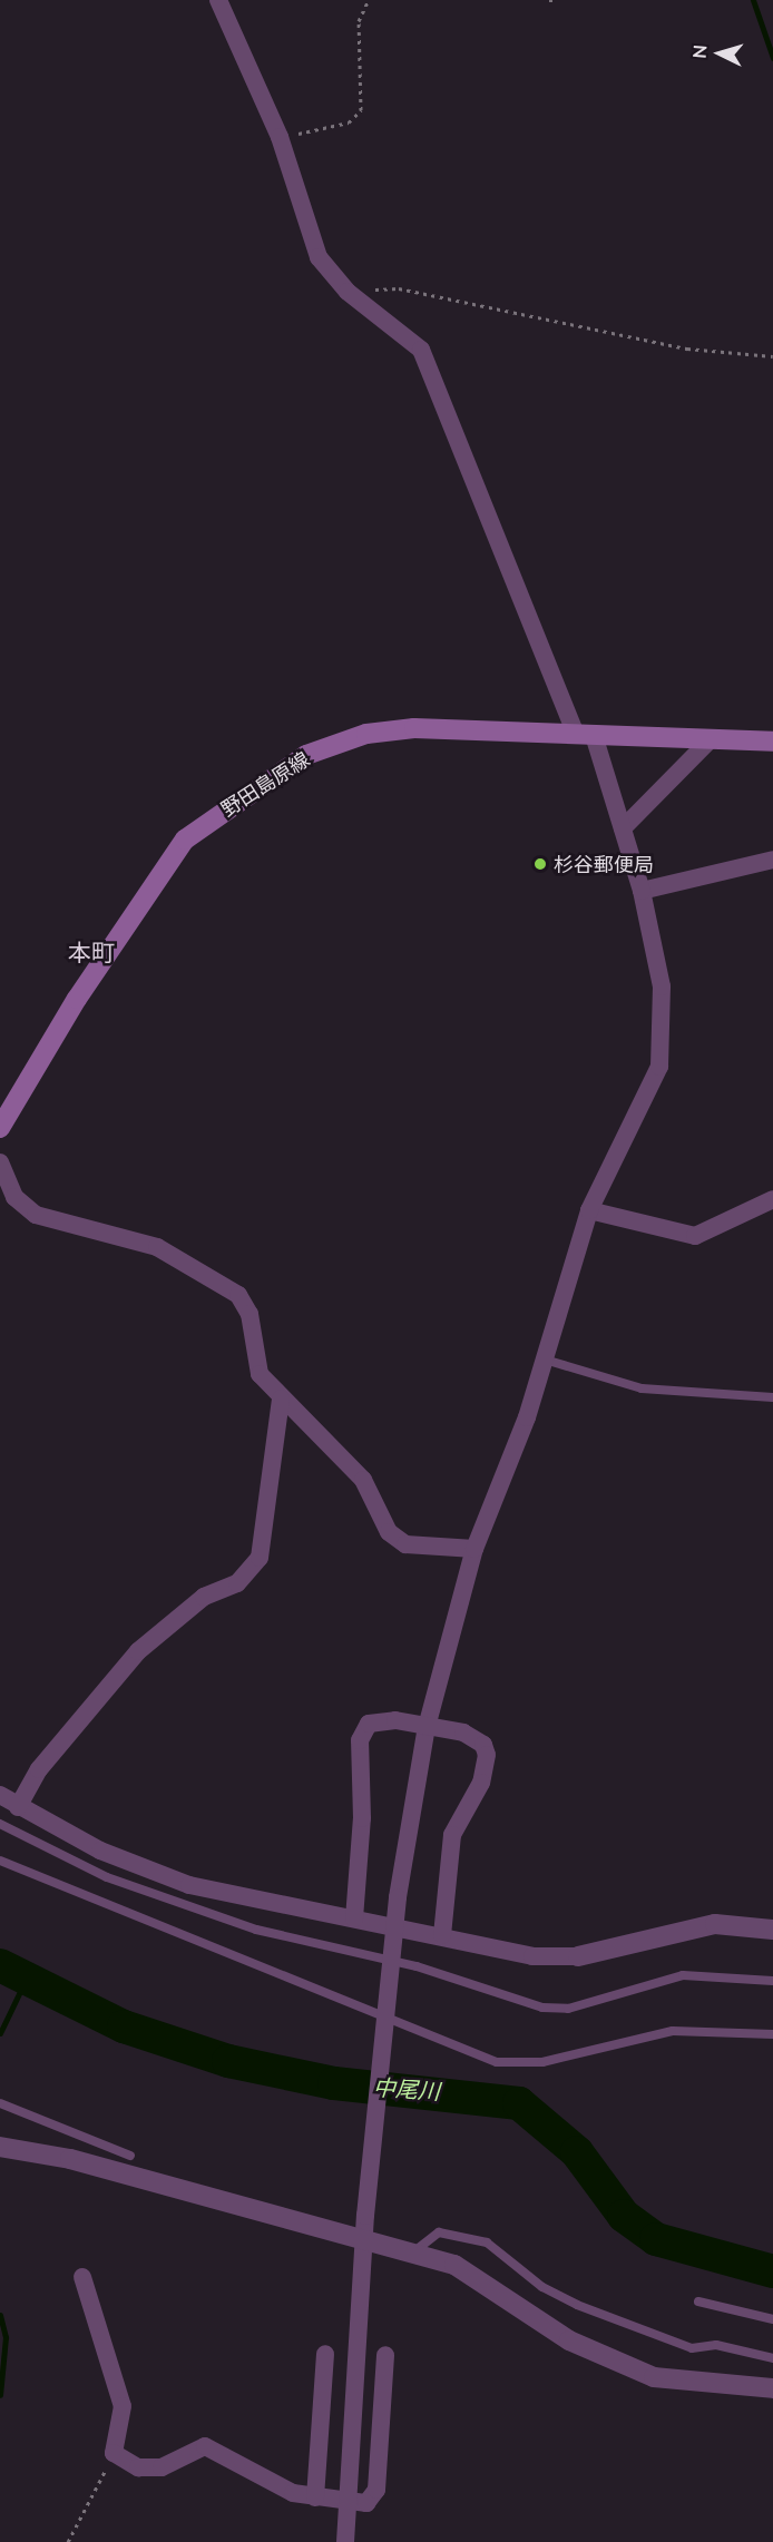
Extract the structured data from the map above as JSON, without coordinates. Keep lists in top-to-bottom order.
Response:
{
  "streets": {
    "main road": ["野田島原線"]
  },
  "districts": ["本町"],
  "water": ["中尾川"],
  "places": ["杉谷郵便局"],
  "north": "left"
}
